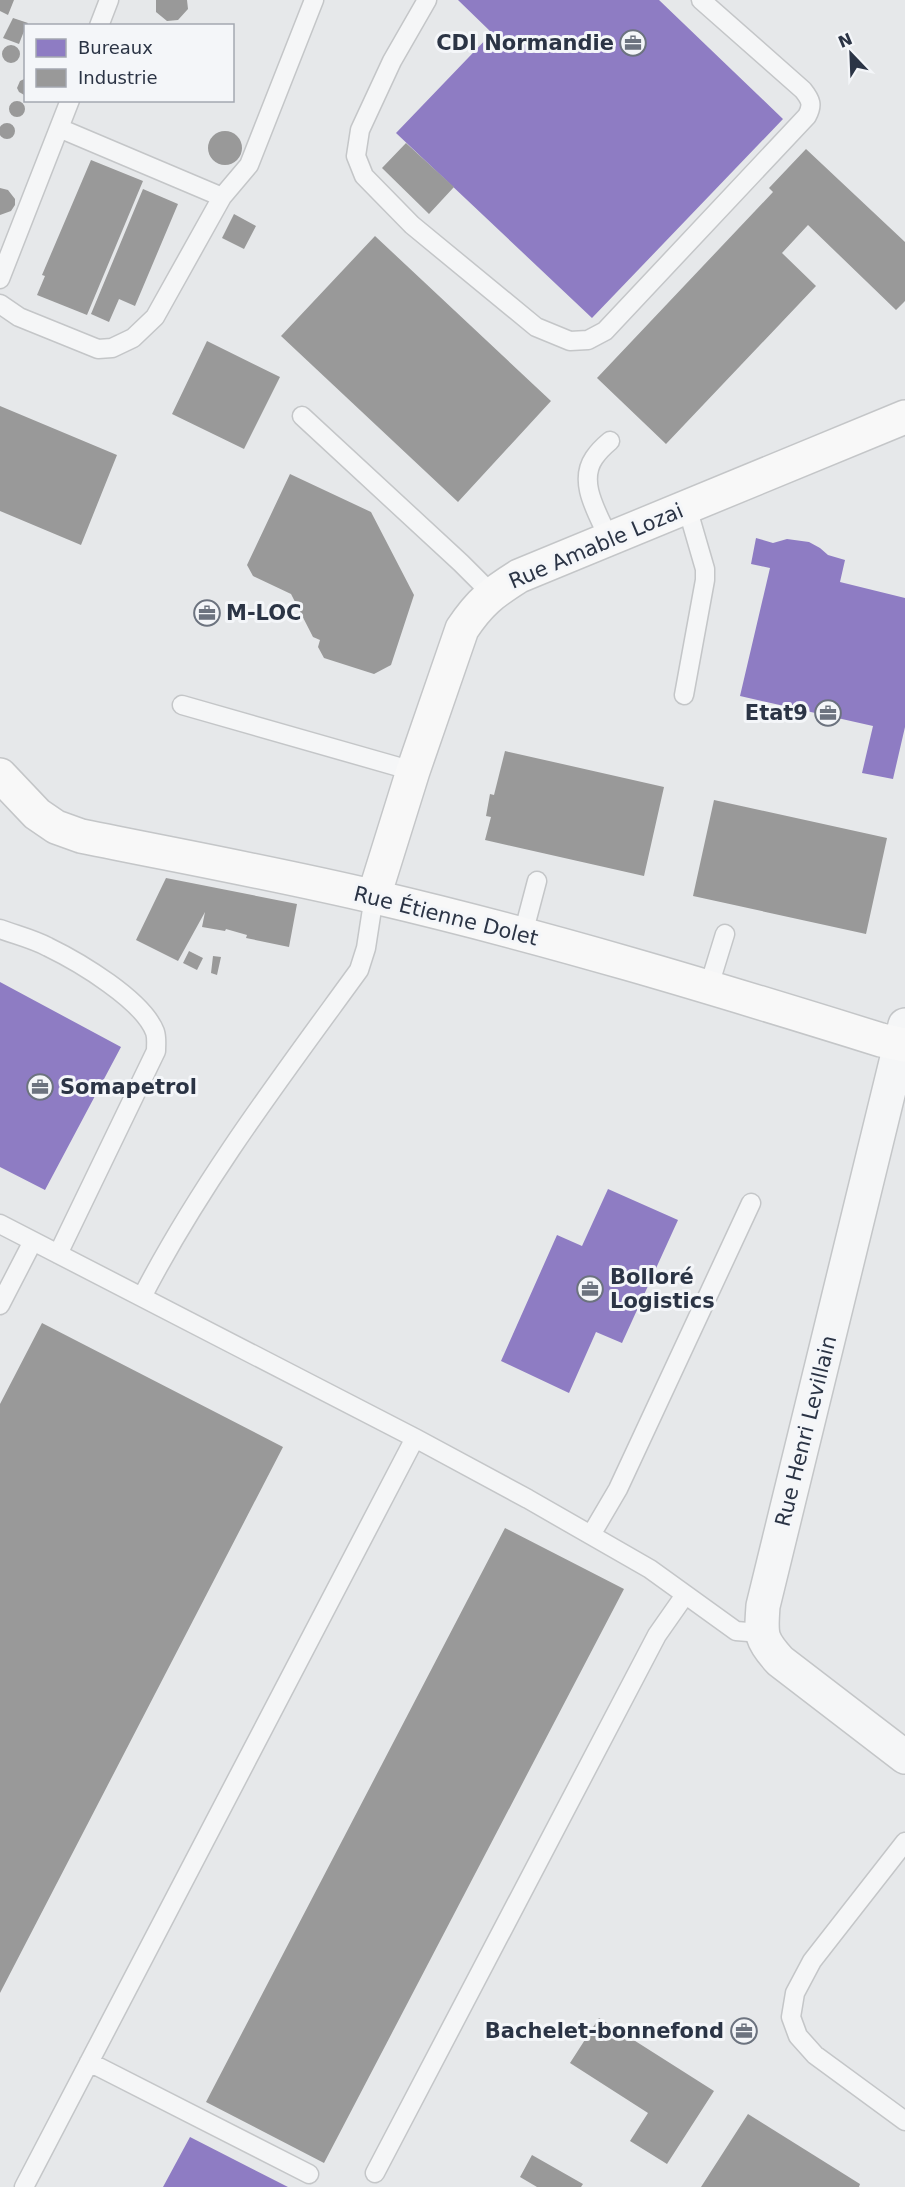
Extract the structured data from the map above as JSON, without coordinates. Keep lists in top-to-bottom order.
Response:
{
  "streets": {
    "street": ["Rue Amable Lozai", "Rue Étienne Dolet", "Rue Henri Levillain"]
  },
  "crossings": [
    ["Rue Amable Lozai", "Rue Étienne Dolet"],
    ["Rue Étienne Dolet", "Rue Henri Levillain"]
  ],
  "places": {
    "office": [
      "CDI Normandie",
      "M-LOC",
      "Etat9",
      "Somapetrol",
      "Bolloré Logistics",
      "Bachelet-bonnefond"
    ]
  },
  "legend": ["Bureaux", "Industrie"],
  "north": "top left"
}
